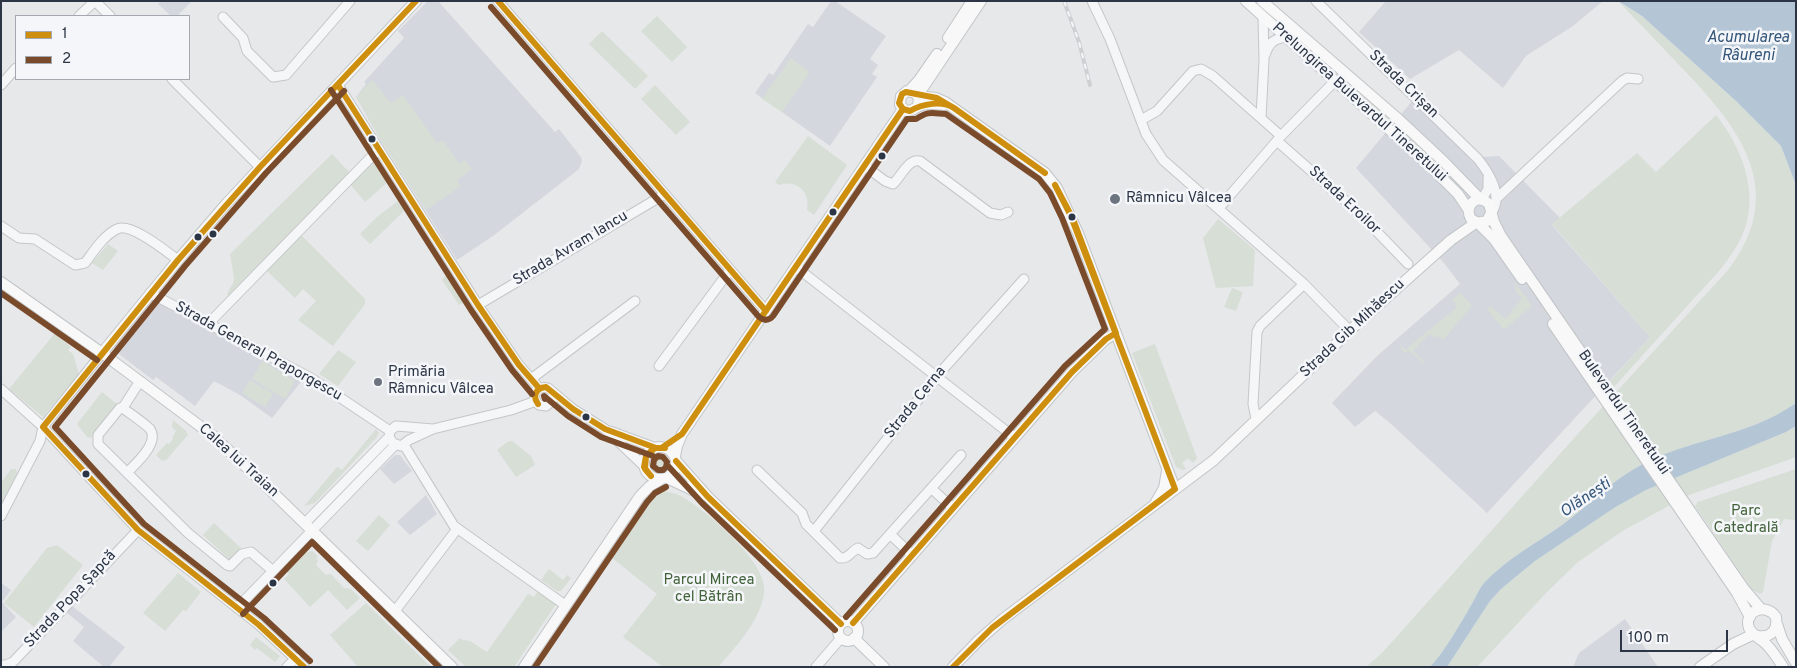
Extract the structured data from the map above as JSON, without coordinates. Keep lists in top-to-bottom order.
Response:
{
  "streets": {
    "main road": [
      "Prelungirea Bulevardul Tineretului",
      "Strada Gib Mihăescu",
      "Bulevardul Tineretului",
      "Calea lui Traian"
    ],
    "street": [
      "Strada Crișan",
      "Strada Eroilor",
      "Strada Avram Iancu",
      "Strada General Praporgescu",
      "Strada Cerna",
      "Strada Popa Șapcă"
    ]
  },
  "crossings": [
    ["Prelungirea Bulevardul Tineretului", "Strada Gib Mihăescu"],
    ["Prelungirea Bulevardul Tineretului", "Bulevardul Tineretului"],
    ["Strada Gib Mihăescu", "Bulevardul Tineretului"]
  ],
  "water": ["Acumularea Râureni", "Olănești"],
  "parks": ["Parc Catedrală", "Parcul Mircea cel Bătrân"],
  "places": ["Râmnicu Vâlcea", "Primăria Râmnicu Vâlcea"],
  "lines": ["transit line 1", "transit line 2"],
  "legend": ["1", "2"],
  "scale_bar": "100 m"
}
